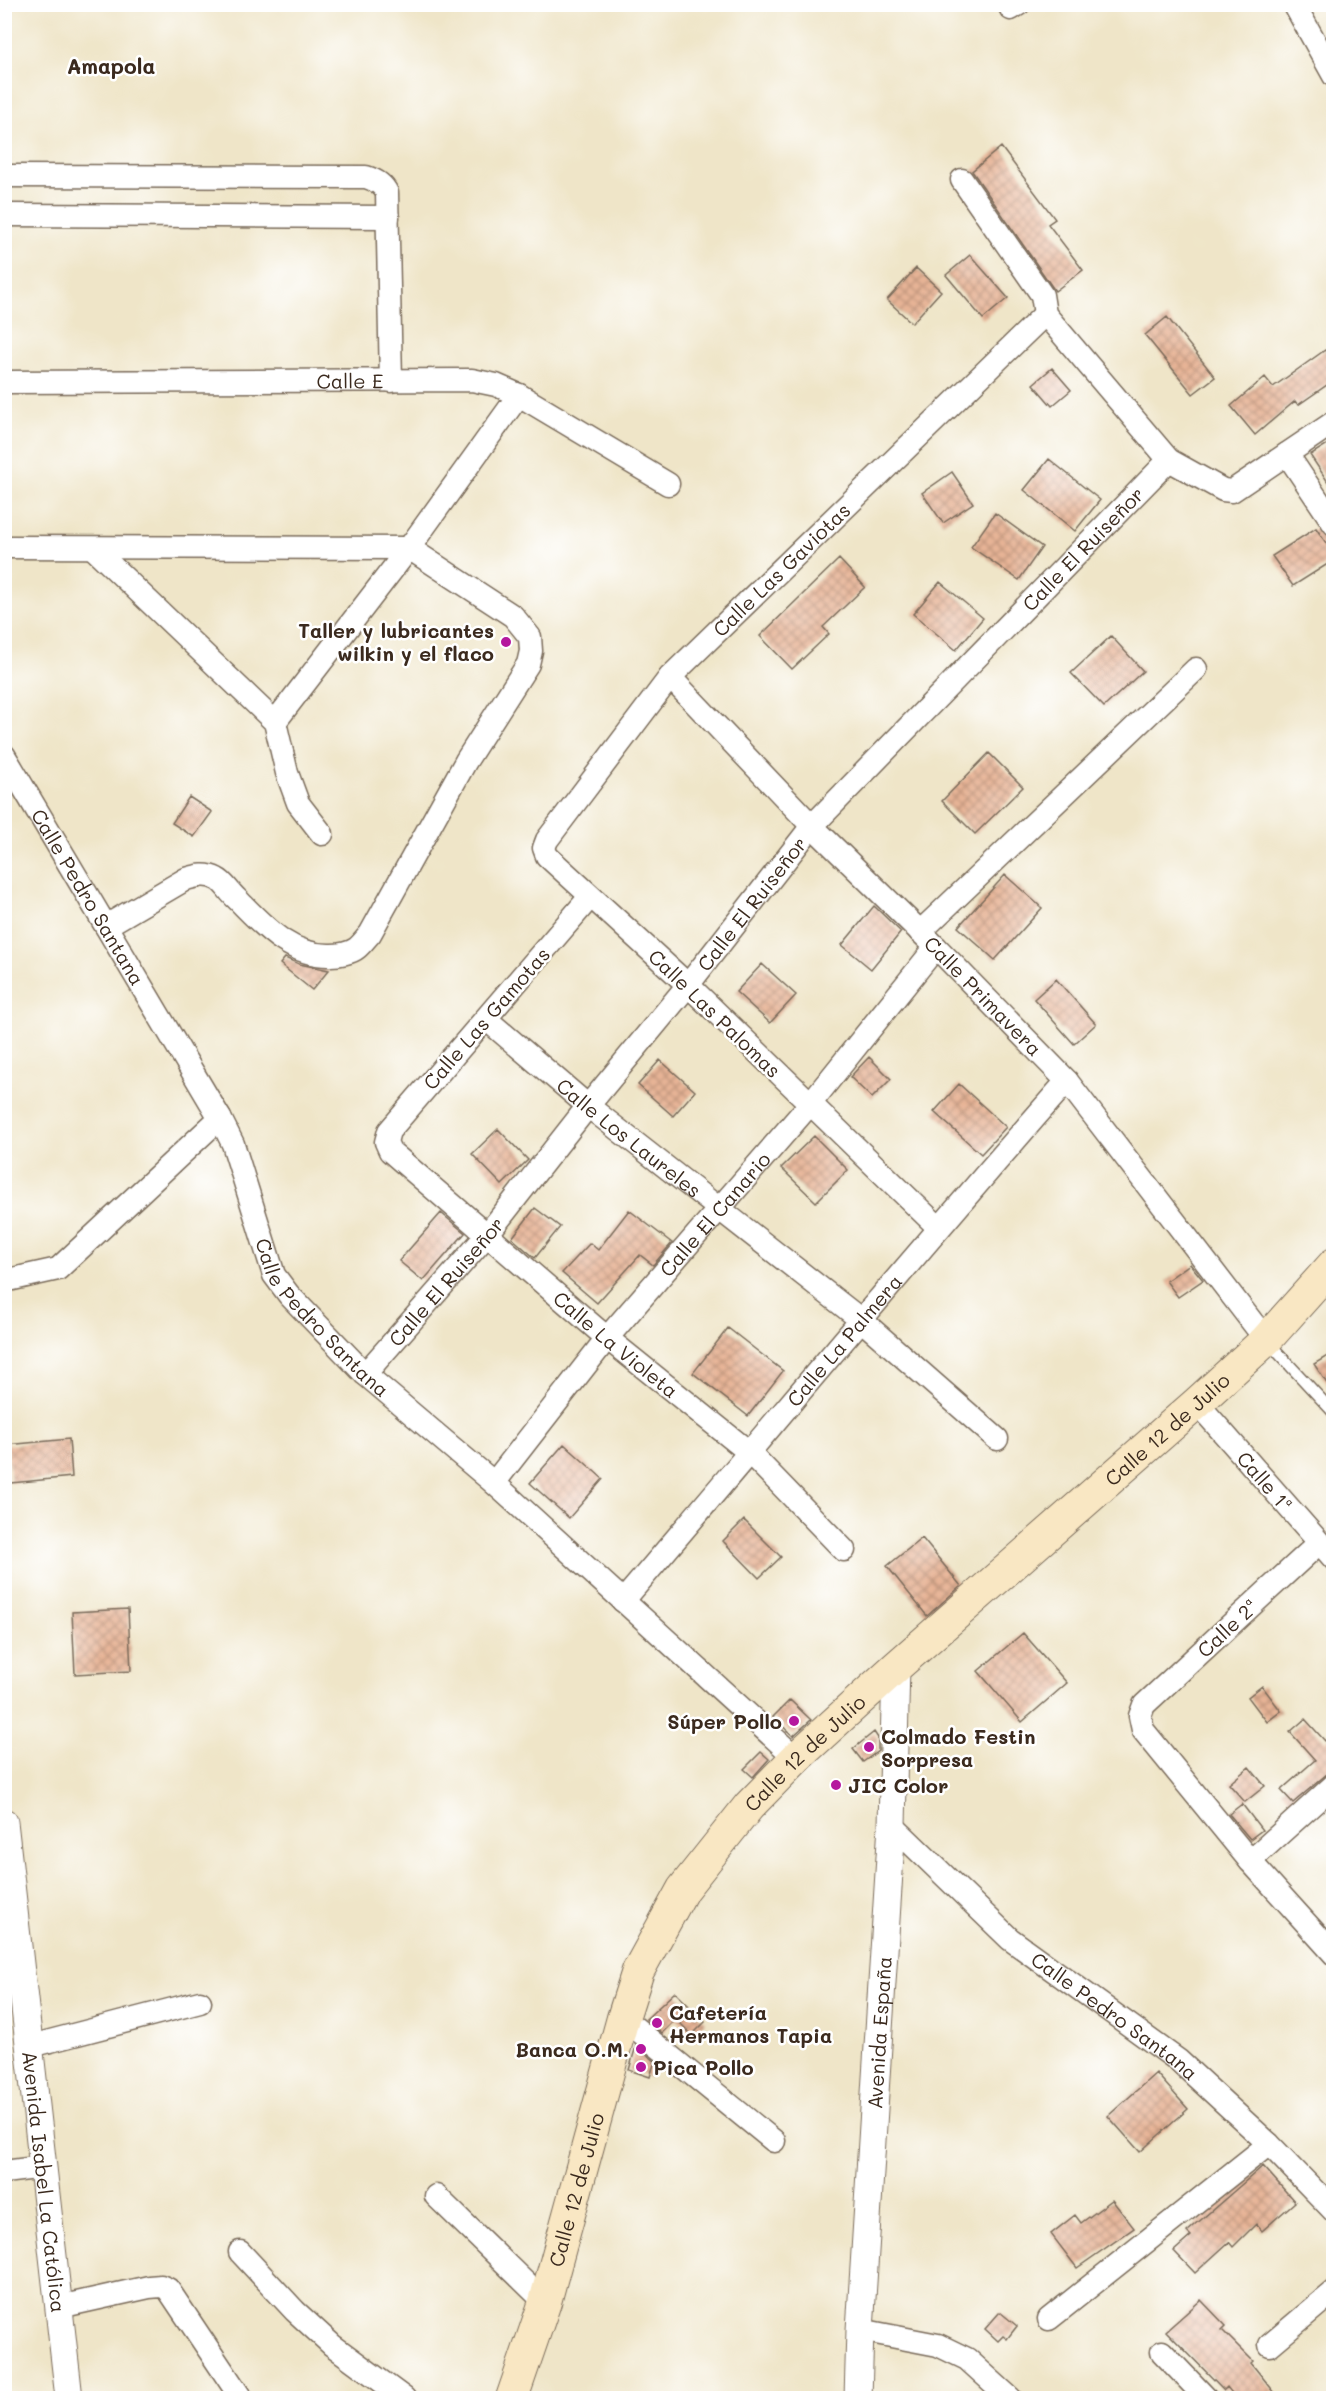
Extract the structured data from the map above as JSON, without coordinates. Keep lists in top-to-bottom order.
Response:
{
  "streets": {
    "main road": ["Calle 12 de Julio"],
    "street": [
      "Calle E",
      "Calle El Ruiseñor",
      "Calle Las Gaviotas",
      "Calle Pedro Santana",
      "Calle Primavera",
      "Calle Las Palomas",
      "Calle Las Gamotas",
      "Calle Los Laureles",
      "Calle El Canario",
      "Calle La Palmera",
      "Calle La Violeta",
      "Calle 1ª",
      "Calle 2ª",
      "Avenida España",
      "Avenida Isabel La Católica"
    ]
  },
  "crossings": [
    ["Calle El Ruiseñor", "Calle Pedro Santana"],
    ["Calle El Ruiseñor", "Calle Primavera"],
    ["Calle El Ruiseñor", "Calle Las Palomas"],
    ["Calle El Ruiseñor", "Calle Los Laureles"],
    ["Calle El Ruiseñor", "Calle La Violeta"],
    ["Calle Las Gaviotas", "Calle Primavera"],
    ["Calle Las Gaviotas", "Calle Las Palomas"],
    ["Calle Pedro Santana", "Calle El Canario"],
    ["Calle Pedro Santana", "Calle La Palmera"],
    ["Calle Pedro Santana", "Calle 12 de Julio"],
    ["Calle Pedro Santana", "Avenida España"],
    ["Calle Primavera", "Calle El Canario"],
    ["Calle Primavera", "Calle La Palmera"],
    ["Calle Primavera", "Calle 12 de Julio"],
    ["Calle Las Palomas", "Calle Las Gamotas"],
    ["Calle Las Palomas", "Calle El Canario"],
    ["Calle Las Palomas", "Calle La Palmera"],
    ["Calle Las Gamotas", "Calle Los Laureles"],
    ["Calle Las Gamotas", "Calle La Violeta"],
    ["Calle Los Laureles", "Calle El Canario"],
    ["Calle Los Laureles", "Calle La Palmera"],
    ["Calle El Canario", "Calle La Violeta"],
    ["Calle La Palmera", "Calle La Violeta"],
    ["Calle 12 de Julio", "Calle 1ª"],
    ["Calle 12 de Julio", "Avenida España"],
    ["Calle 1ª", "Calle 2ª"]
  ],
  "districts": ["Amapola"],
  "places": [
    "Taller y lubricantes wilkin y el flaco",
    "Súper Pollo",
    "Colmado Festin Sorpresa",
    "JIC Color",
    "Cafetería Hermanos Tapia",
    "Banca O.M.",
    "Pica Pollo"
  ]
}
